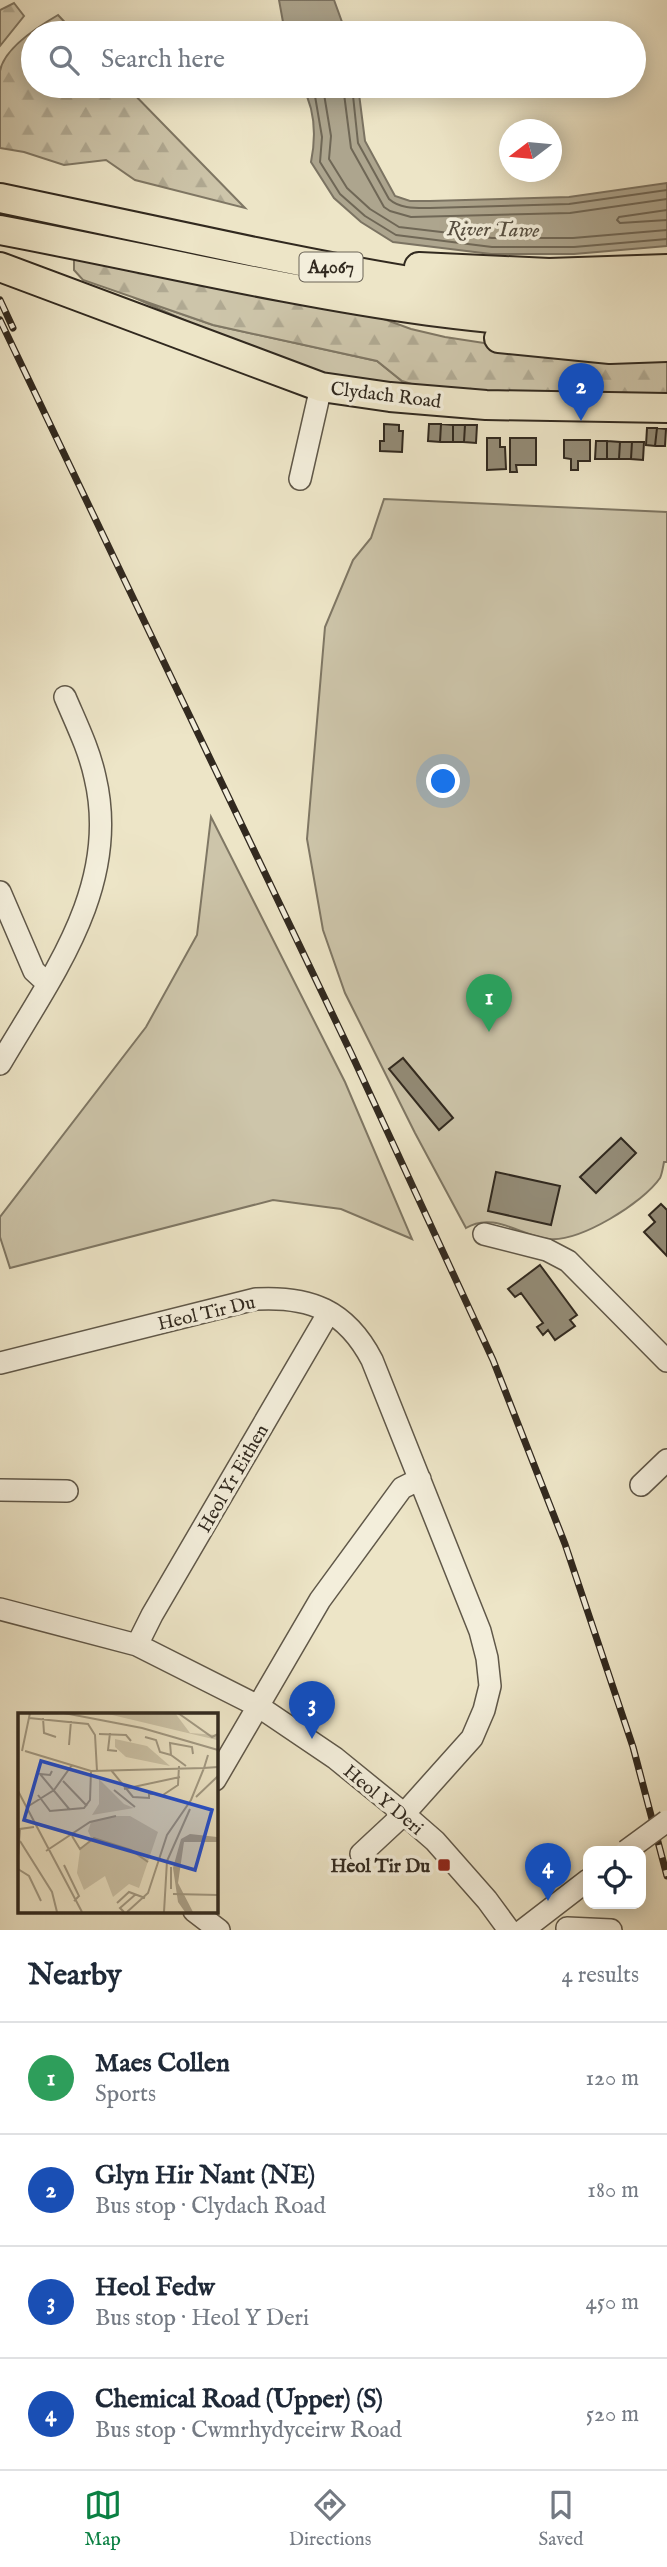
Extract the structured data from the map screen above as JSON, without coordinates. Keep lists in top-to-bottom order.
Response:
{
  "streets": {
    "main road": ["A4067", "Clydach Road"],
    "street": ["Heol Tir Du", "Heol Yr Eithen", "Heol Y Deri"]
  },
  "crossings": [
    ["Heol Tir Du", "Heol Yr Eithen"],
    ["Heol Tir Du", "Heol Y Deri"],
    ["Heol Yr Eithen", "Heol Y Deri"]
  ],
  "water": ["River Tawe"],
  "places": {
    "transit": ["Heol Tir Du"]
  },
  "north": "left",
  "page": {
    "search": "Search here",
    "pins": [
      "2",
      "1",
      "3",
      "4"
    ],
    "heading": ["Nearby", "4 results"],
    "list": [
      {
        "mark": "1",
        "name": "Maes Collen",
        "note": "Sports",
        "value": "120 m"
      },
      {
        "mark": "2",
        "name": "Glyn Hir Nant (NE)",
        "note": "Bus stop · Clydach Road",
        "value": "180 m"
      },
      {
        "mark": "3",
        "name": "Heol Fedw",
        "note": "Bus stop · Heol Y Deri",
        "value": "450 m"
      },
      {
        "mark": "4",
        "name": "Chemical Road (Upper) (S)",
        "note": "Bus stop · Cwmrhydyceirw Road",
        "value": "520 m"
      }
    ],
    "nav": ["Map", "Directions", "Saved"]
  }
}
